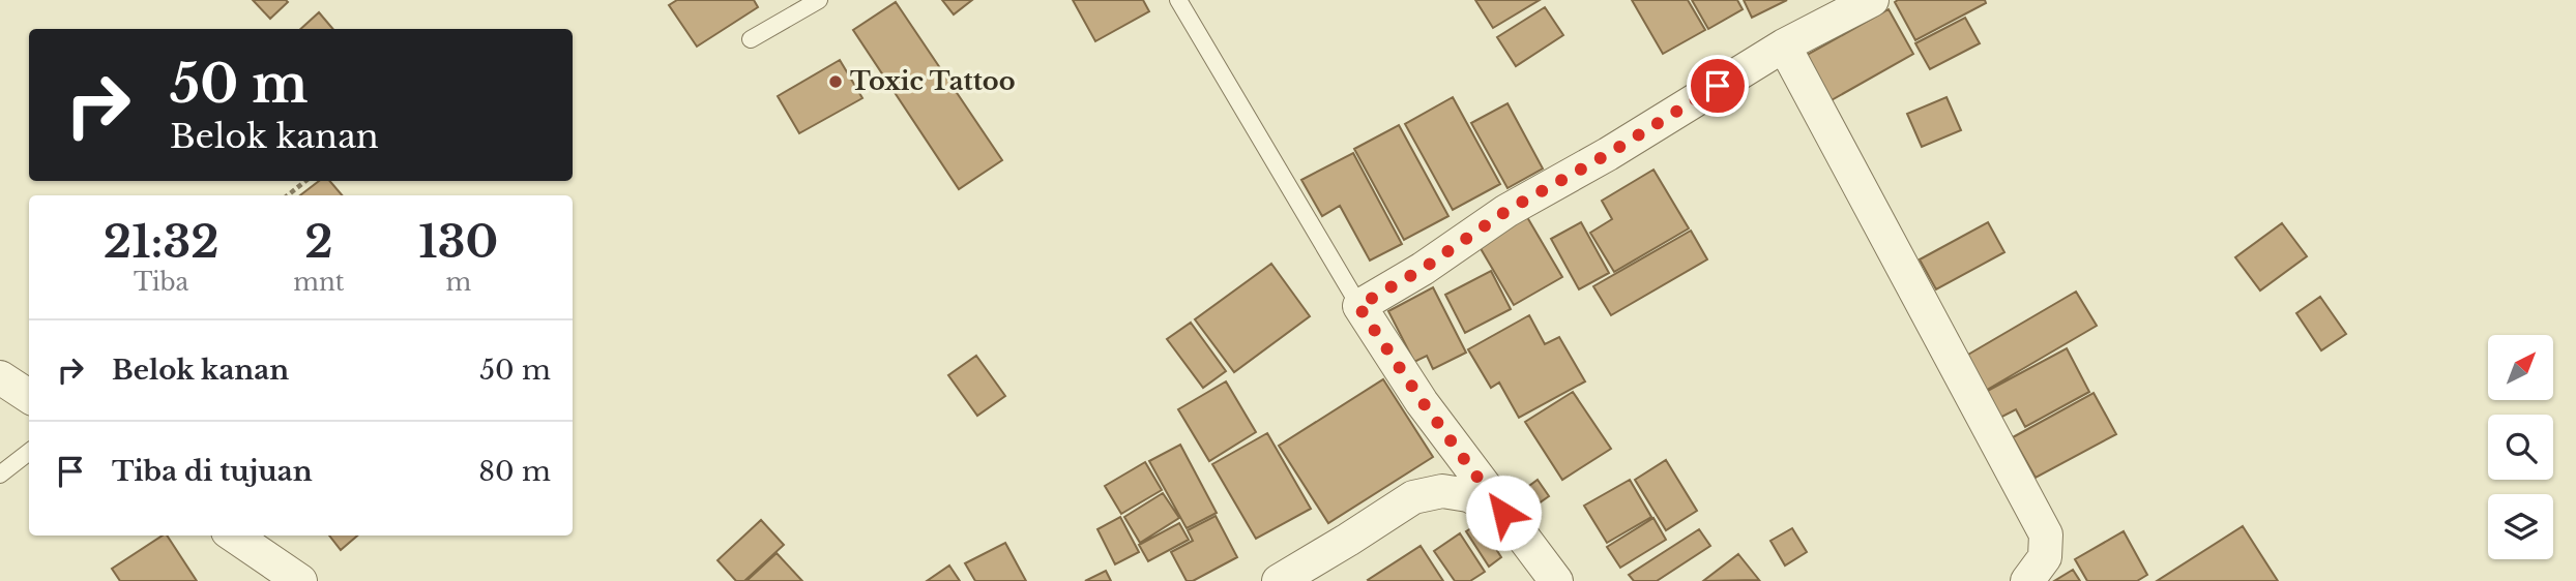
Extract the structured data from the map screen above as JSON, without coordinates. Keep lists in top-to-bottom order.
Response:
{
  "places": ["Toxic Tattoo"],
  "north": "top right",
  "page": {
    "turn": ["50 m", "Belok kanan"],
    "eta": [
      "21:32",
      "Tiba",
      "2",
      "mnt",
      "130",
      "m"
    ],
    "list": [
      {
        "name": "Belok kanan",
        "value": "50 m"
      },
      {
        "name": "Tiba di tujuan",
        "value": "80 m"
      }
    ]
  }
}
